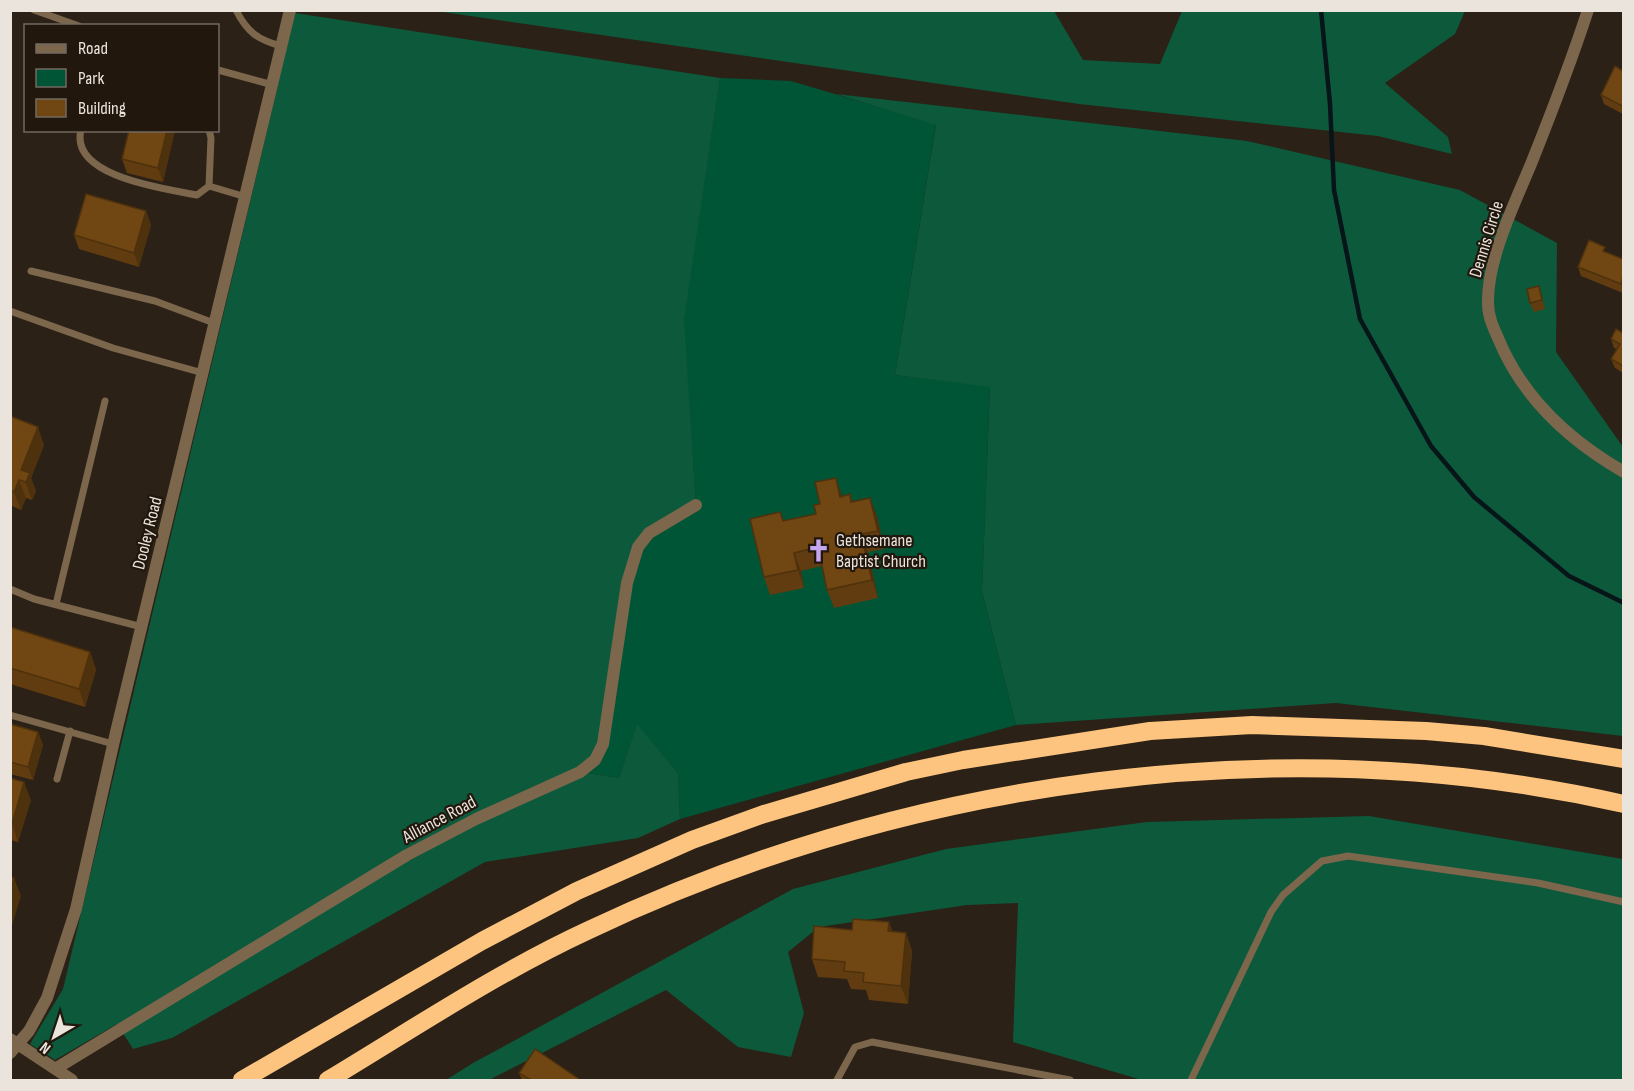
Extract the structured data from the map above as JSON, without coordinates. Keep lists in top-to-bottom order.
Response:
{
  "streets": {
    "street": ["Dennis Circle", "Dooley Road", "Alliance Road"]
  },
  "places": {
    "church": ["Gethsemane Baptist Church"]
  },
  "legend": ["Road", "Park", "Building"],
  "north": "bottom left"
}
